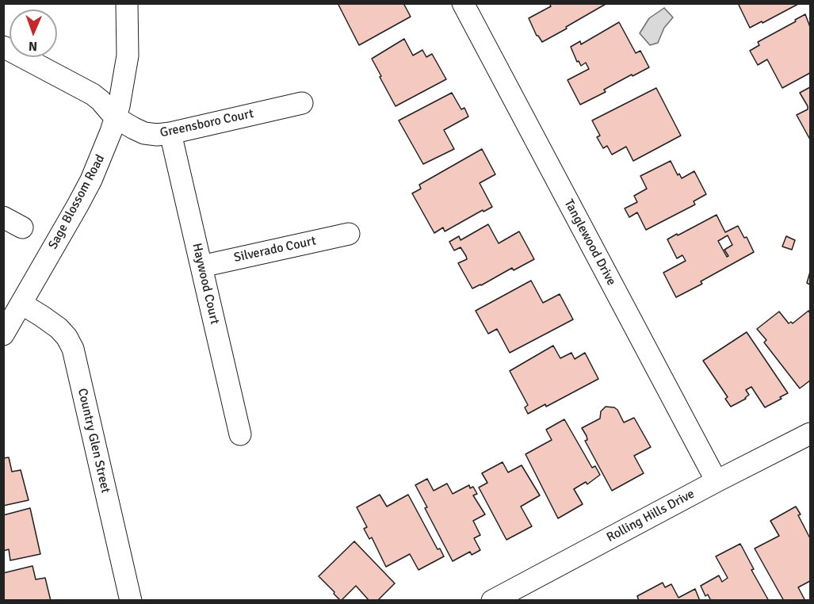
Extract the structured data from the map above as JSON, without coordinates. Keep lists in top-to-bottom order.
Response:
{
  "streets": {
    "street": [
      "Greensboro Court",
      "Sage Blossom Road",
      "Tanglewood Drive",
      "Silverado Court",
      "Haywood Court",
      "Country Glen Street",
      "Rolling Hills Drive"
    ]
  },
  "crossings": [
    ["Greensboro Court", "Sage Blossom Road"],
    ["Greensboro Court", "Haywood Court"],
    ["Sage Blossom Road", "Country Glen Street"],
    ["Tanglewood Drive", "Rolling Hills Drive"],
    ["Silverado Court", "Haywood Court"]
  ],
  "north": "bottom"
}
